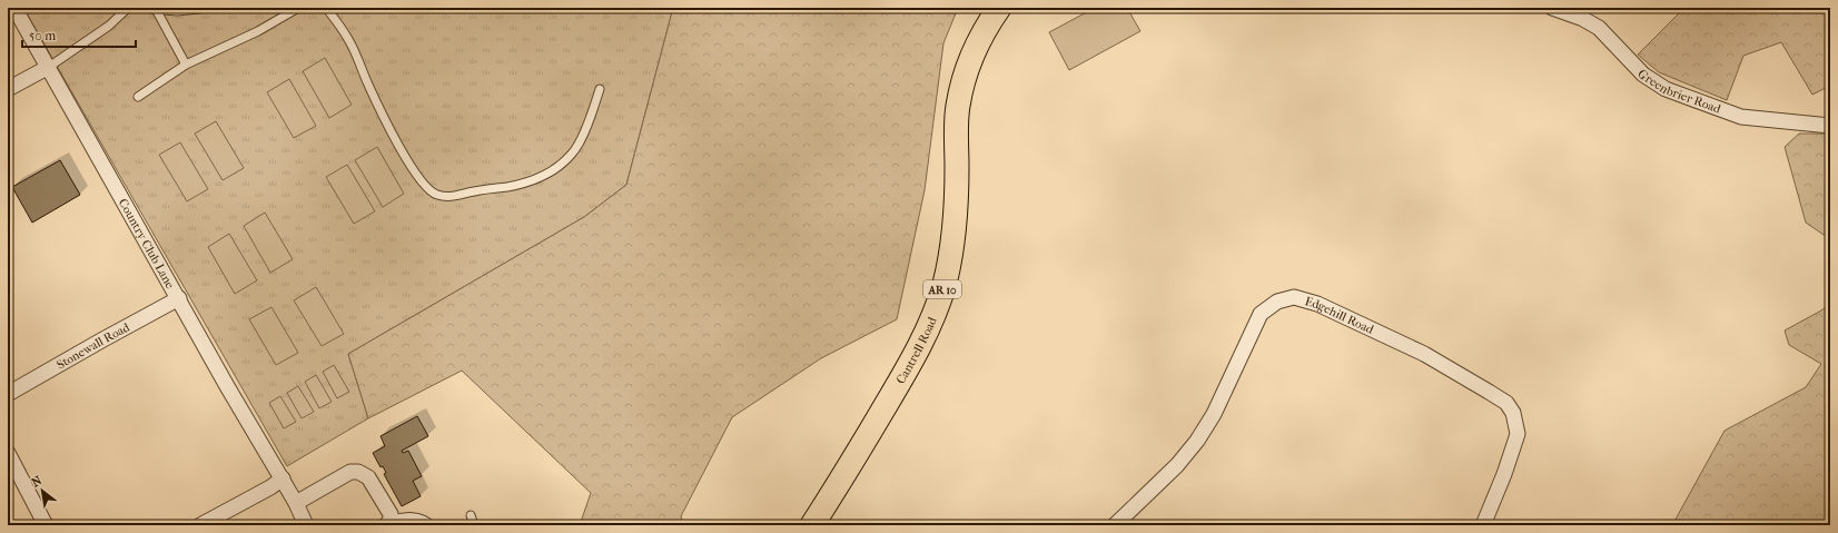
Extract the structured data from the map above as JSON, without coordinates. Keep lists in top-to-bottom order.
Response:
{
  "streets": {
    "main road": ["AR 10", "Cantrell Road"],
    "street": [
      "Greenbrier Road",
      "Country Club Lane",
      "Edgehill Road",
      "Stonewall Road"
    ]
  },
  "crossings": [
    ["Country Club Lane", "Stonewall Road"]
  ],
  "scale_bar": "50 m",
  "north": "top left"
}
